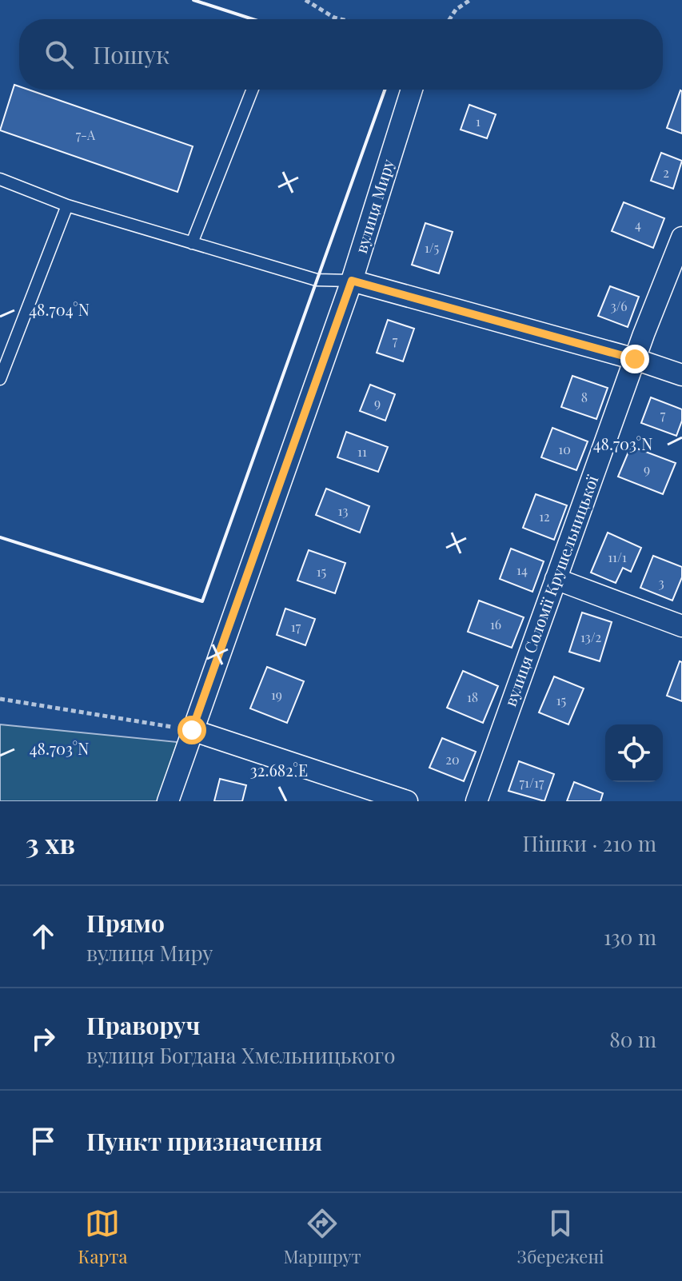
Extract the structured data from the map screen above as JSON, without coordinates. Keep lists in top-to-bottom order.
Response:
{
  "streets": {
    "street": ["вулиця Миру", "вулиця Соломії Крушельницької"]
  },
  "house_numbers": [
    "1",
    "7-А",
    "2",
    "4",
    "1/5",
    "3/6",
    "7",
    "8",
    "9",
    "7",
    "10",
    "11",
    "9",
    "13",
    "12",
    "11/1",
    "14",
    "15",
    "3",
    "16",
    "17",
    "13/2",
    "19",
    "18",
    "15",
    "20",
    "71/17"
  ],
  "page": {
    "search": "Пошук",
    "heading": ["3 хв", "Пішки · 210 m"],
    "list": [
      ["Прямо", "вулиця Миру", "130 m"],
      ["Праворуч", "вулиця Богдана Хмельницького", "80 m"],
      "Пункт призначення"
    ],
    "nav": ["Карта", "Маршрут", "Збережені"]
  },
  "coordinates": ["48.704°N", "48.703°N", "32.682°E"]
}
